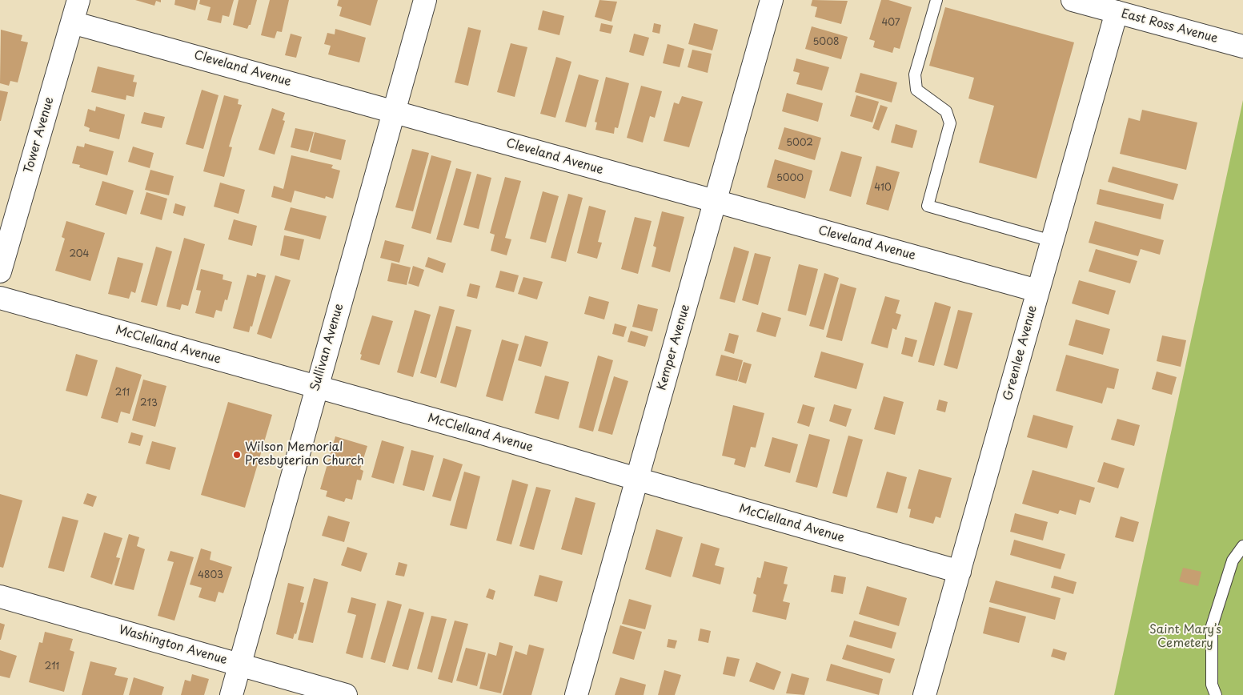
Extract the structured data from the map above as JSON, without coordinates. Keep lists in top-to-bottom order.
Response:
{
  "streets": {
    "street": [
      "East Ross Avenue",
      "Cleveland Avenue",
      "Tower Avenue",
      "McClelland Avenue",
      "Sullivan Avenue",
      "Kemper Avenue",
      "Greenlee Avenue",
      "Washington Avenue"
    ]
  },
  "crossings": [
    ["East Ross Avenue", "Greenlee Avenue"],
    ["Cleveland Avenue", "Tower Avenue"],
    ["Cleveland Avenue", "Sullivan Avenue"],
    ["Cleveland Avenue", "Kemper Avenue"],
    ["Cleveland Avenue", "Greenlee Avenue"],
    ["McClelland Avenue", "Sullivan Avenue"],
    ["McClelland Avenue", "Kemper Avenue"],
    ["McClelland Avenue", "Greenlee Avenue"],
    ["Sullivan Avenue", "Washington Avenue"]
  ],
  "parks": ["Saint Mary’s Cemetery"],
  "places": ["Wilson Memorial Presbyterian Church"],
  "house_numbers": [
    "407",
    "5008",
    "5002",
    "5000",
    "410",
    "204",
    "211",
    "213",
    "4803",
    "211"
  ]
}
